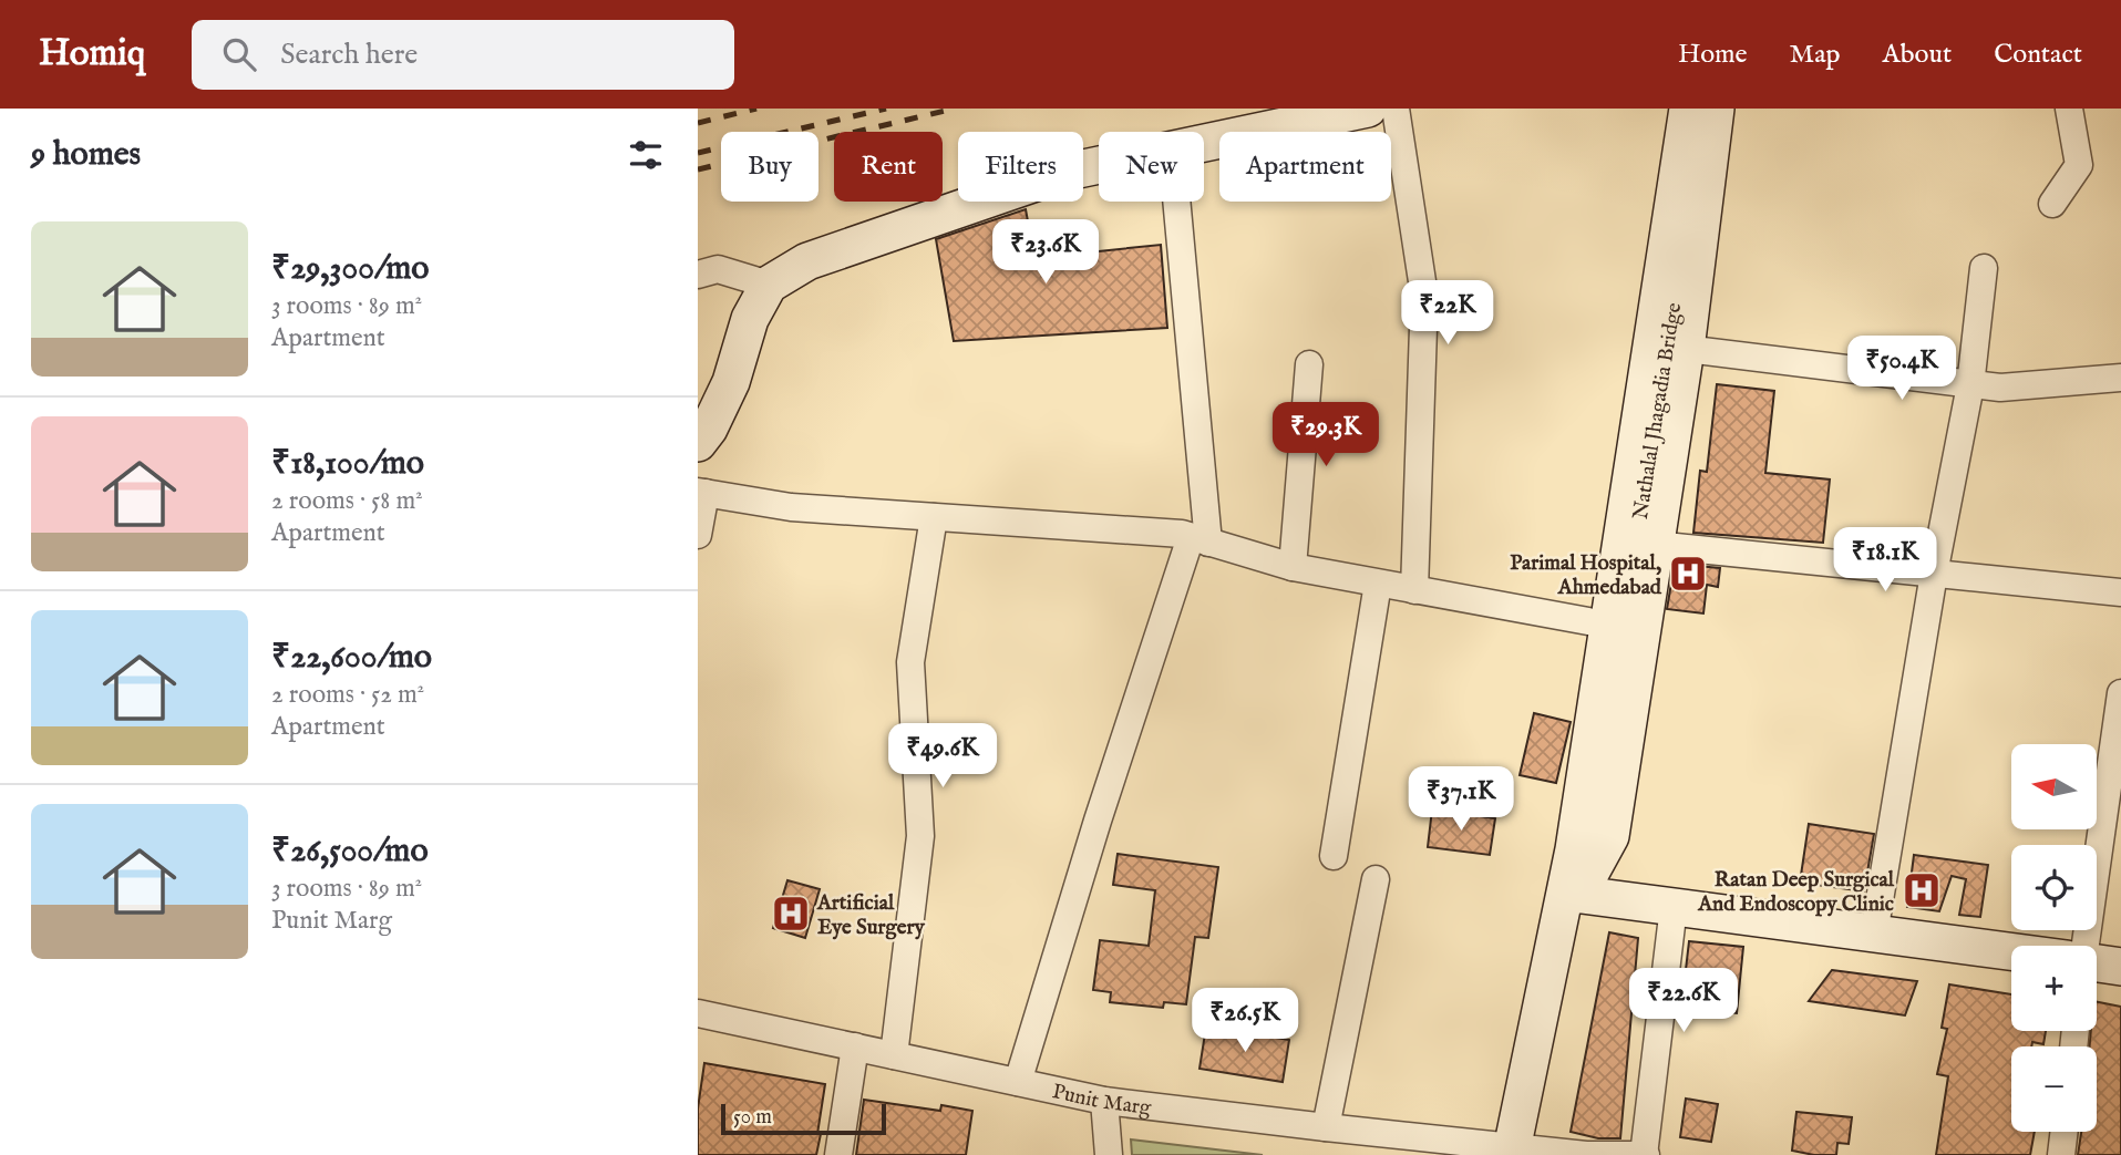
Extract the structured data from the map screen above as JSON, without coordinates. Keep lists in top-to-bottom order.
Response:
{
  "streets": {
    "street": ["Nathalal Jhagadia Bridge", "Punit Marg"]
  },
  "places": {
    "hospital": ["Parimal Hospital, Ahmedabad", "Ratan Deep Surgical And Endoscopy Clinic", "Artificial Eye Surgery"]
  },
  "scale_bar": "50 m",
  "north": "left",
  "page": {
    "header": "Homiq",
    "search": "Search here",
    "nav": [
      "Home",
      "Map",
      "About",
      "Contact"
    ],
    "heading": "9 homes",
    "chip": [
      "Buy",
      "Rent",
      "Filters",
      "New",
      "Apartment"
    ],
    "list": [
      {
        "name": "₹29,300/mo",
        "note": "3 rooms · 89 m² · Apartment"
      },
      {
        "name": "₹18,100/mo",
        "note": "2 rooms · 58 m² · Apartment"
      },
      {
        "name": "₹22,600/mo",
        "note": "2 rooms · 52 m² · Apartment"
      },
      {
        "name": "₹26,500/mo",
        "note": "3 rooms · 89 m² · Punit Marg"
      }
    ],
    "price": [
      "₹23.6K",
      "₹22K",
      "₹50.4K",
      "₹29.3K",
      "₹18.1K",
      "₹49.6K",
      "₹37.1K",
      "₹22.6K",
      "₹26.5K"
    ],
    "map_buttons": ["+", "−"],
    "scale": "50 m"
  }
}
